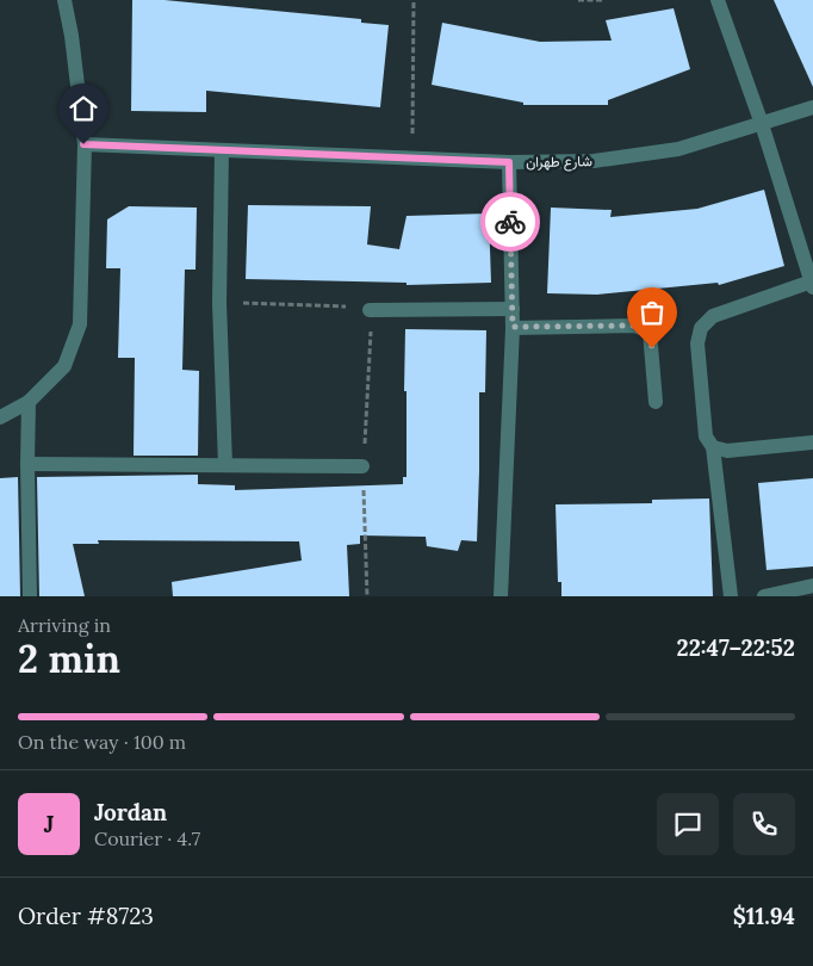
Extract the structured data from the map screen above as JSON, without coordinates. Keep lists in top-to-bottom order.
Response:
{
  "streets": {
    "street": ["شارع طهران"]
  },
  "page": {
    "heading": ["2 min", "Arriving in", "22:47–22:52"],
    "panel": [
      "Jordan",
      "Courier · 4.7",
      "Order #8723",
      "$11.94"
    ],
    "bar": "On the way · 100 m",
    "round": "J"
  }
}
